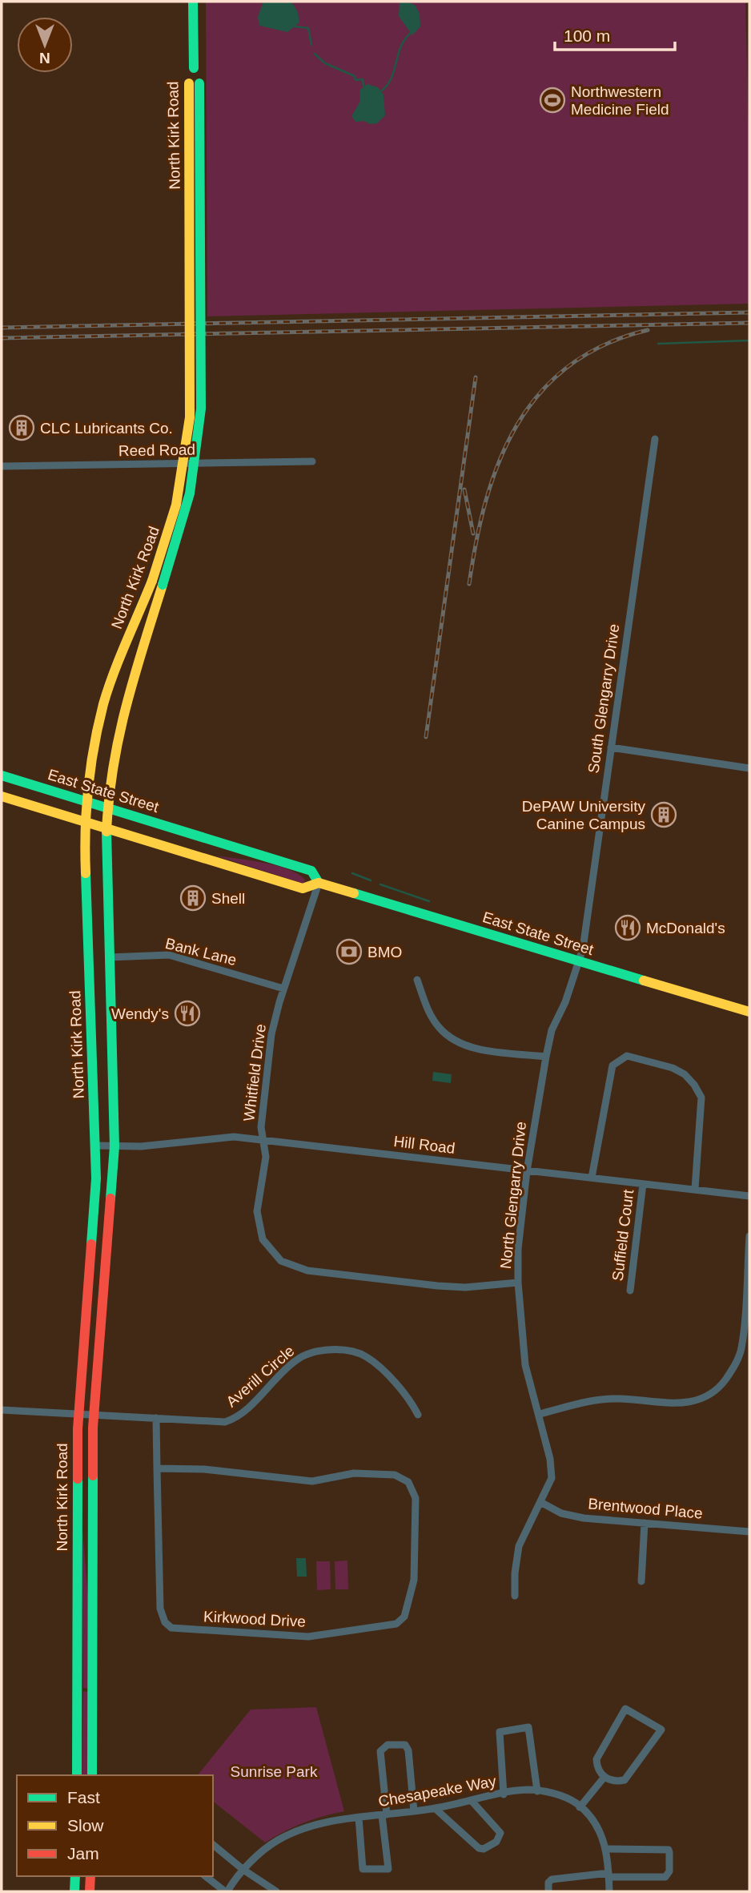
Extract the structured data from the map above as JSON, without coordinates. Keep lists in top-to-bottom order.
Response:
{
  "streets": {
    "main road": ["North Kirk Road", "East State Street"],
    "street": [
      "Reed Road",
      "South Glengarry Drive",
      "Bank Lane",
      "Whitfield Drive",
      "Hill Road",
      "North Glengarry Drive",
      "Suffield Court",
      "Averill Circle",
      "Brentwood Place",
      "Kirkwood Drive",
      "Chesapeake Way"
    ]
  },
  "crossings": [
    ["North Kirk Road", "East State Street"],
    ["North Kirk Road", "Bank Lane"],
    ["North Kirk Road", "Hill Road"],
    ["North Kirk Road", "Averill Circle"],
    ["South Glengarry Drive", "East State Street"],
    ["South Glengarry Drive", "North Glengarry Drive"],
    ["East State Street", "Whitfield Drive"],
    ["East State Street", "North Glengarry Drive"],
    ["Bank Lane", "Whitfield Drive"],
    ["Whitfield Drive", "Hill Road"],
    ["Whitfield Drive", "North Glengarry Drive"],
    ["Hill Road", "North Glengarry Drive"],
    ["Hill Road", "Suffield Court"],
    ["North Glengarry Drive", "Brentwood Place"],
    ["Averill Circle", "Kirkwood Drive"]
  ],
  "parks": ["Sunrise Park"],
  "places": {
    "sports": ["Northwestern Medicine Field"],
    "building": ["CLC Lubricants Co.", "DePAW University Canine Campus", "Shell"],
    "restaurant": ["McDonald's", "Wendy's"],
    "bank": ["BMO"]
  },
  "legend": ["Fast", "Slow", "Jam"],
  "scale_bar": "100 m",
  "north": "bottom"
}
